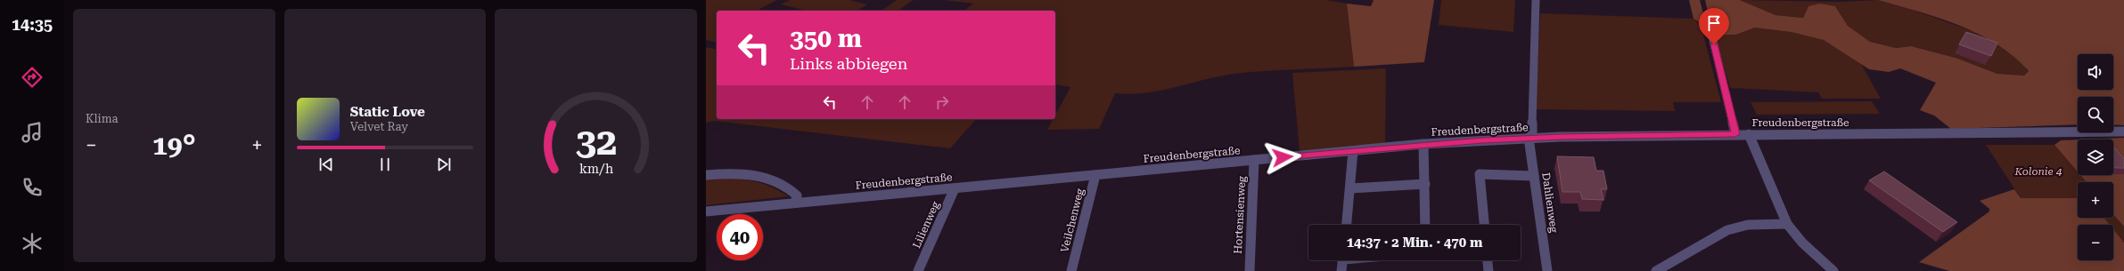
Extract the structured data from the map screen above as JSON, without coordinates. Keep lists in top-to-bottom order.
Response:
{
  "streets": {
    "street": [
      "Freudenbergstraße",
      "Dahlienweg",
      "Hortensienweg",
      "Veilchenweg",
      "Lilienweg"
    ]
  },
  "crossings": [
    ["Freudenbergstraße", "Dahlienweg"],
    ["Freudenbergstraße", "Hortensienweg"],
    ["Freudenbergstraße", "Veilchenweg"],
    ["Freudenbergstraße", "Lilienweg"]
  ],
  "parks": ["Kolonie 4"],
  "page": {
    "tabs": "14:35",
    "tile": "Klima",
    "turn": ["350 m", "Links abbiegen"],
    "map_buttons": ["+", "−"],
    "song": ["Static Love", "Velvet Ray"],
    "heat": ["−", "19°", "+"],
    "limit": "40",
    "trip": "14:37 · 2 Min. · 470 m",
    "gauge": ["32", "km/h"]
  }
}
